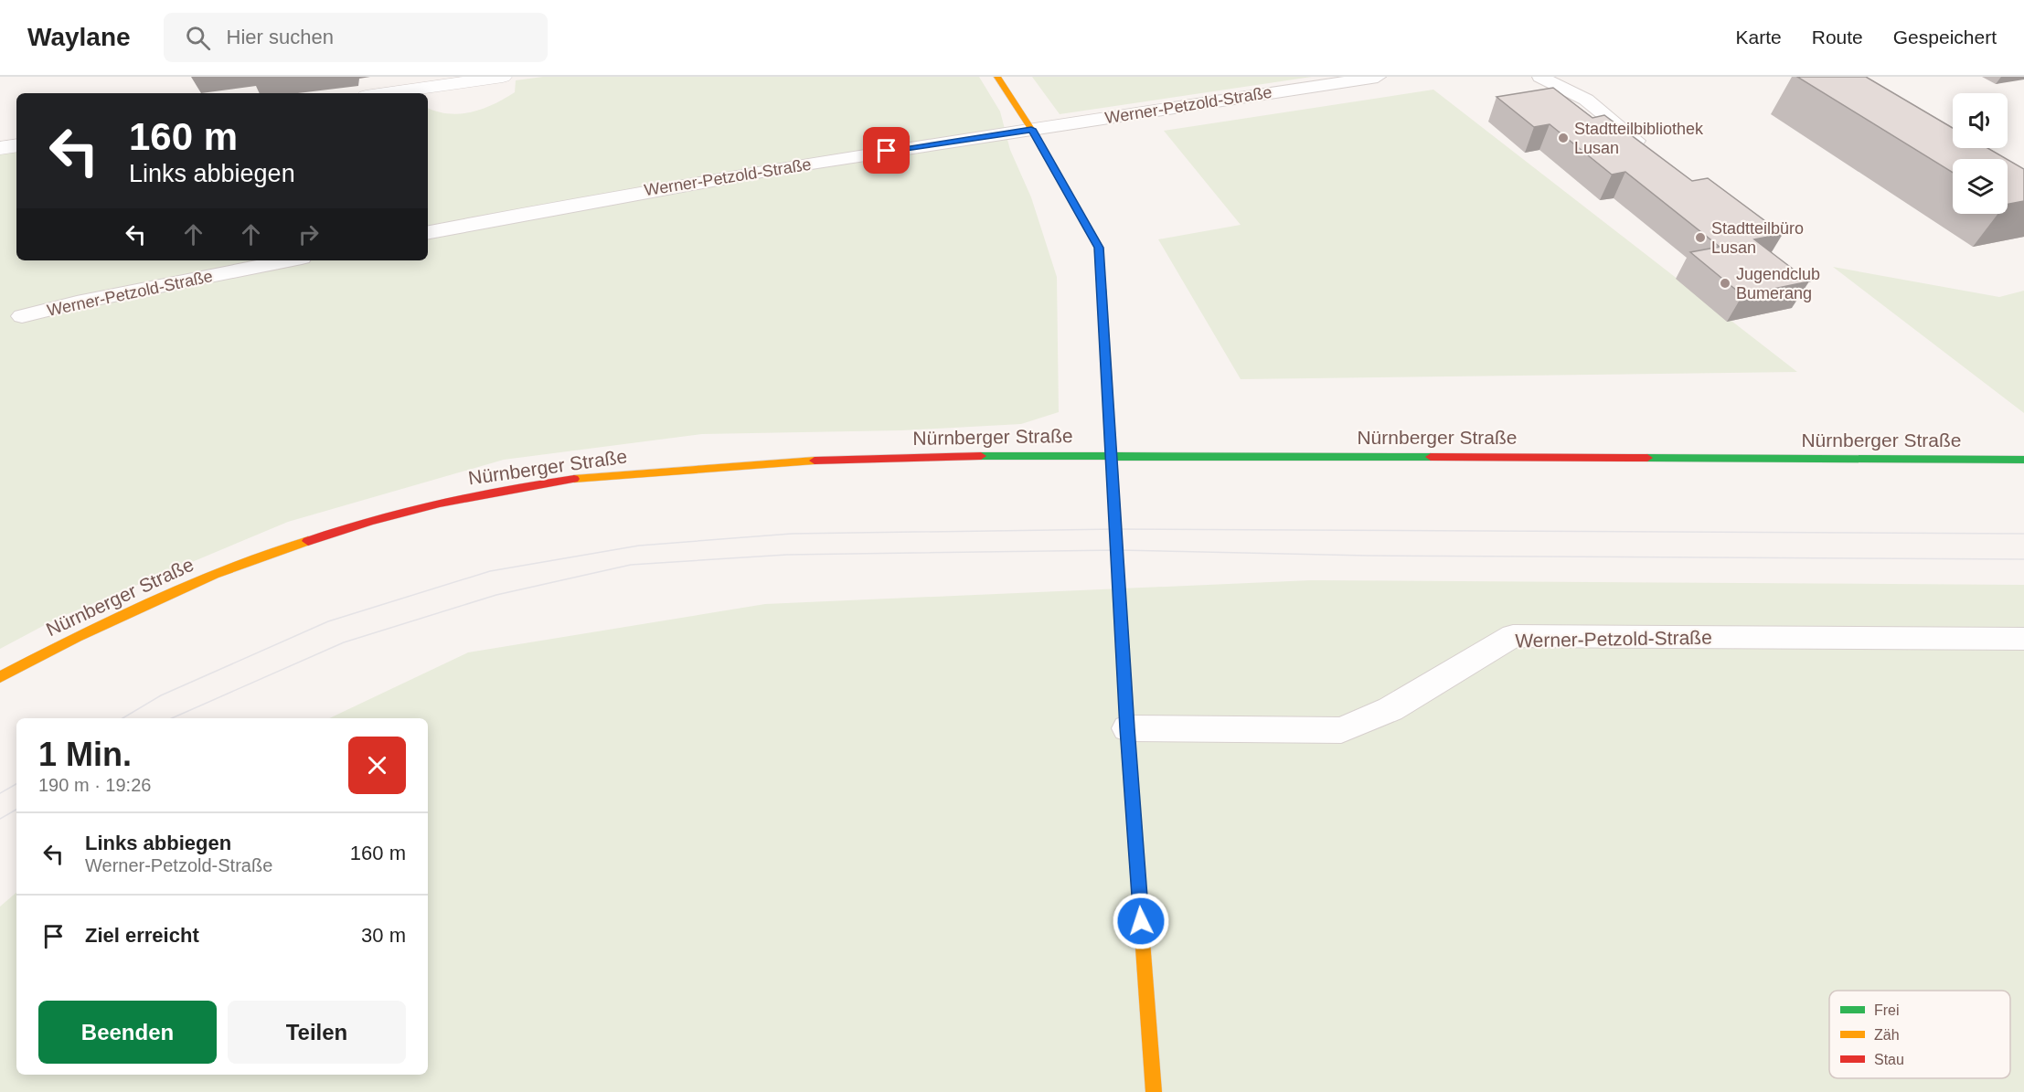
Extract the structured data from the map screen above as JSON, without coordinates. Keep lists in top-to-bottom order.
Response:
{
  "streets": {
    "street": ["Nürnberger Straße"],
    "lane": ["Werner-Petzold-Straße"]
  },
  "places": ["Stadtteilbibliothek Lusan", "Stadtteilbüro Lusan", "Jugendclub Bumerang"],
  "legend": ["Frei", "Zäh", "Stau"],
  "page": {
    "header": "Waylane",
    "search": "Hier suchen",
    "nav": ["Karte", "Route", "Gespeichert"],
    "turn": ["160 m", "Links abbiegen"],
    "heading": ["1 Min.", "190 m · 19:26"],
    "list": [
      {
        "name": "Links abbiegen",
        "note": "Werner-Petzold-Straße",
        "value": "160 m"
      },
      {
        "name": "Ziel erreicht",
        "value": "30 m"
      }
    ],
    "buttons": ["Beenden", "Teilen"]
  }
}
